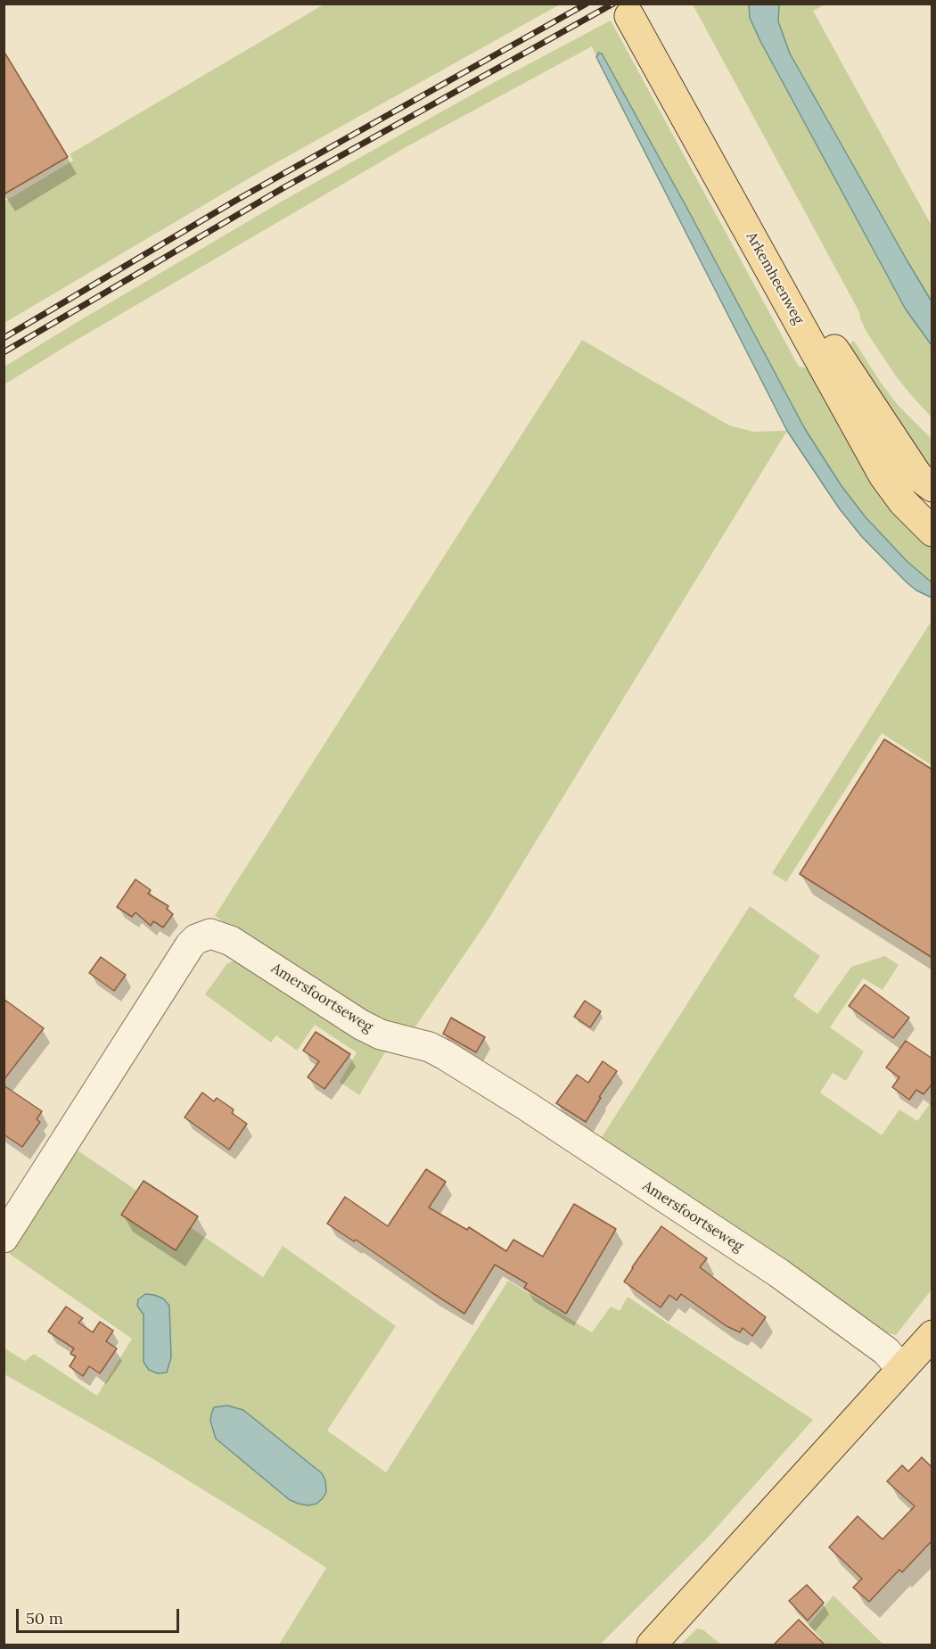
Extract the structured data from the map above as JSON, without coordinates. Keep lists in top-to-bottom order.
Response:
{
  "streets": {
    "main road": ["Arkemheenweg"],
    "street": ["Amersfoortseweg"]
  },
  "scale_bar": "50 m"
}
